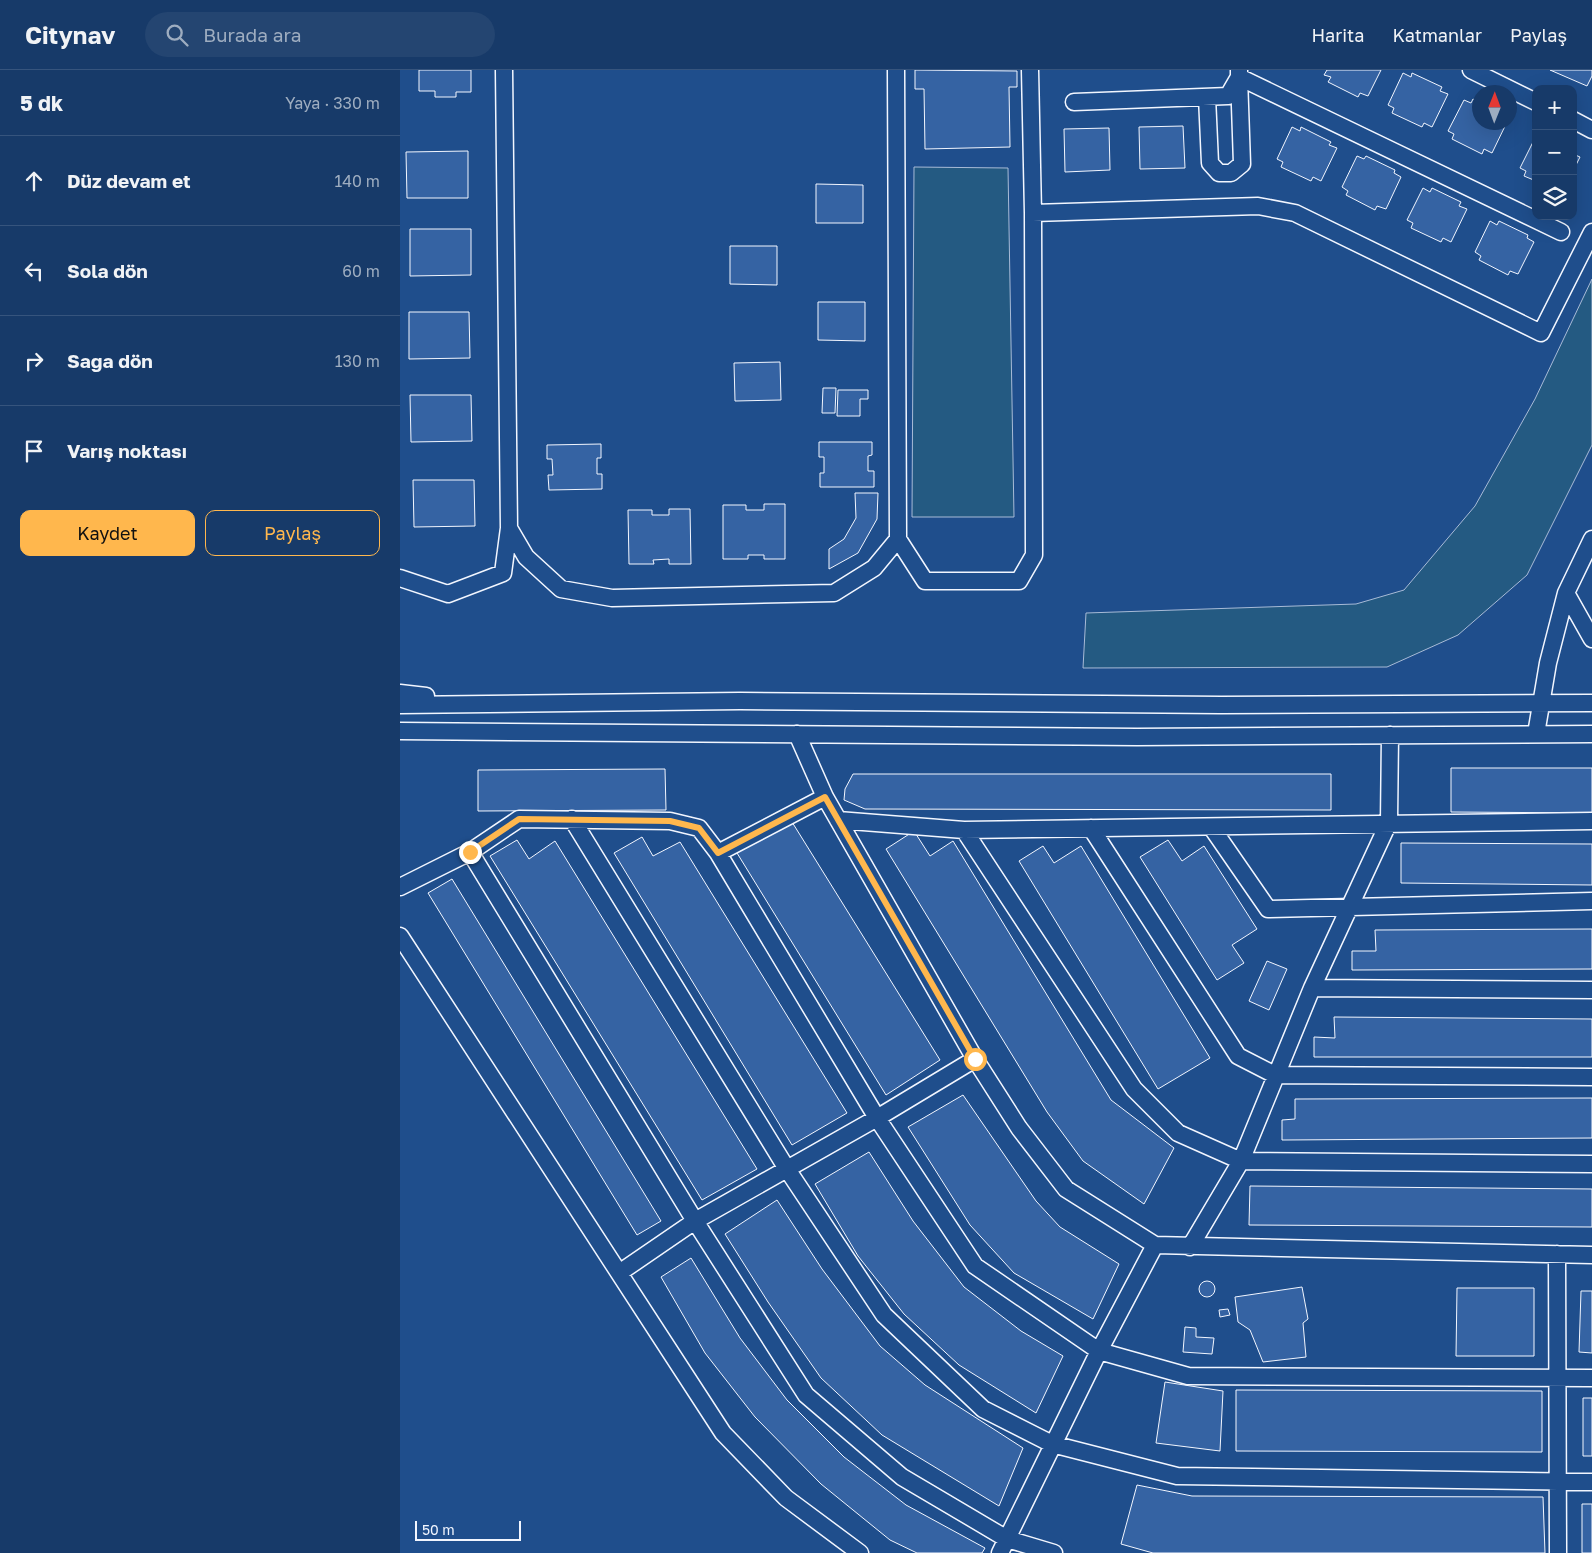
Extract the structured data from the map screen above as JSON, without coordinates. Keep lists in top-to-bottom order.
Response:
{
  "scale_bar": "50 m",
  "north": "top",
  "page": {
    "header": "Citynav",
    "search": "Burada ara",
    "nav": ["Harita", "Katmanlar", "Paylaş"],
    "heading": ["5 dk", "Yaya · 330 m"],
    "map_buttons": ["+", "−"],
    "list": [
      ["Düz devam et", "140 m"],
      ["Sola dön", "60 m"],
      ["Sağa dön", "130 m"],
      "Varış noktası"
    ],
    "buttons": ["Kaydet", "Paylaş"],
    "scale": "50 m"
  }
}
